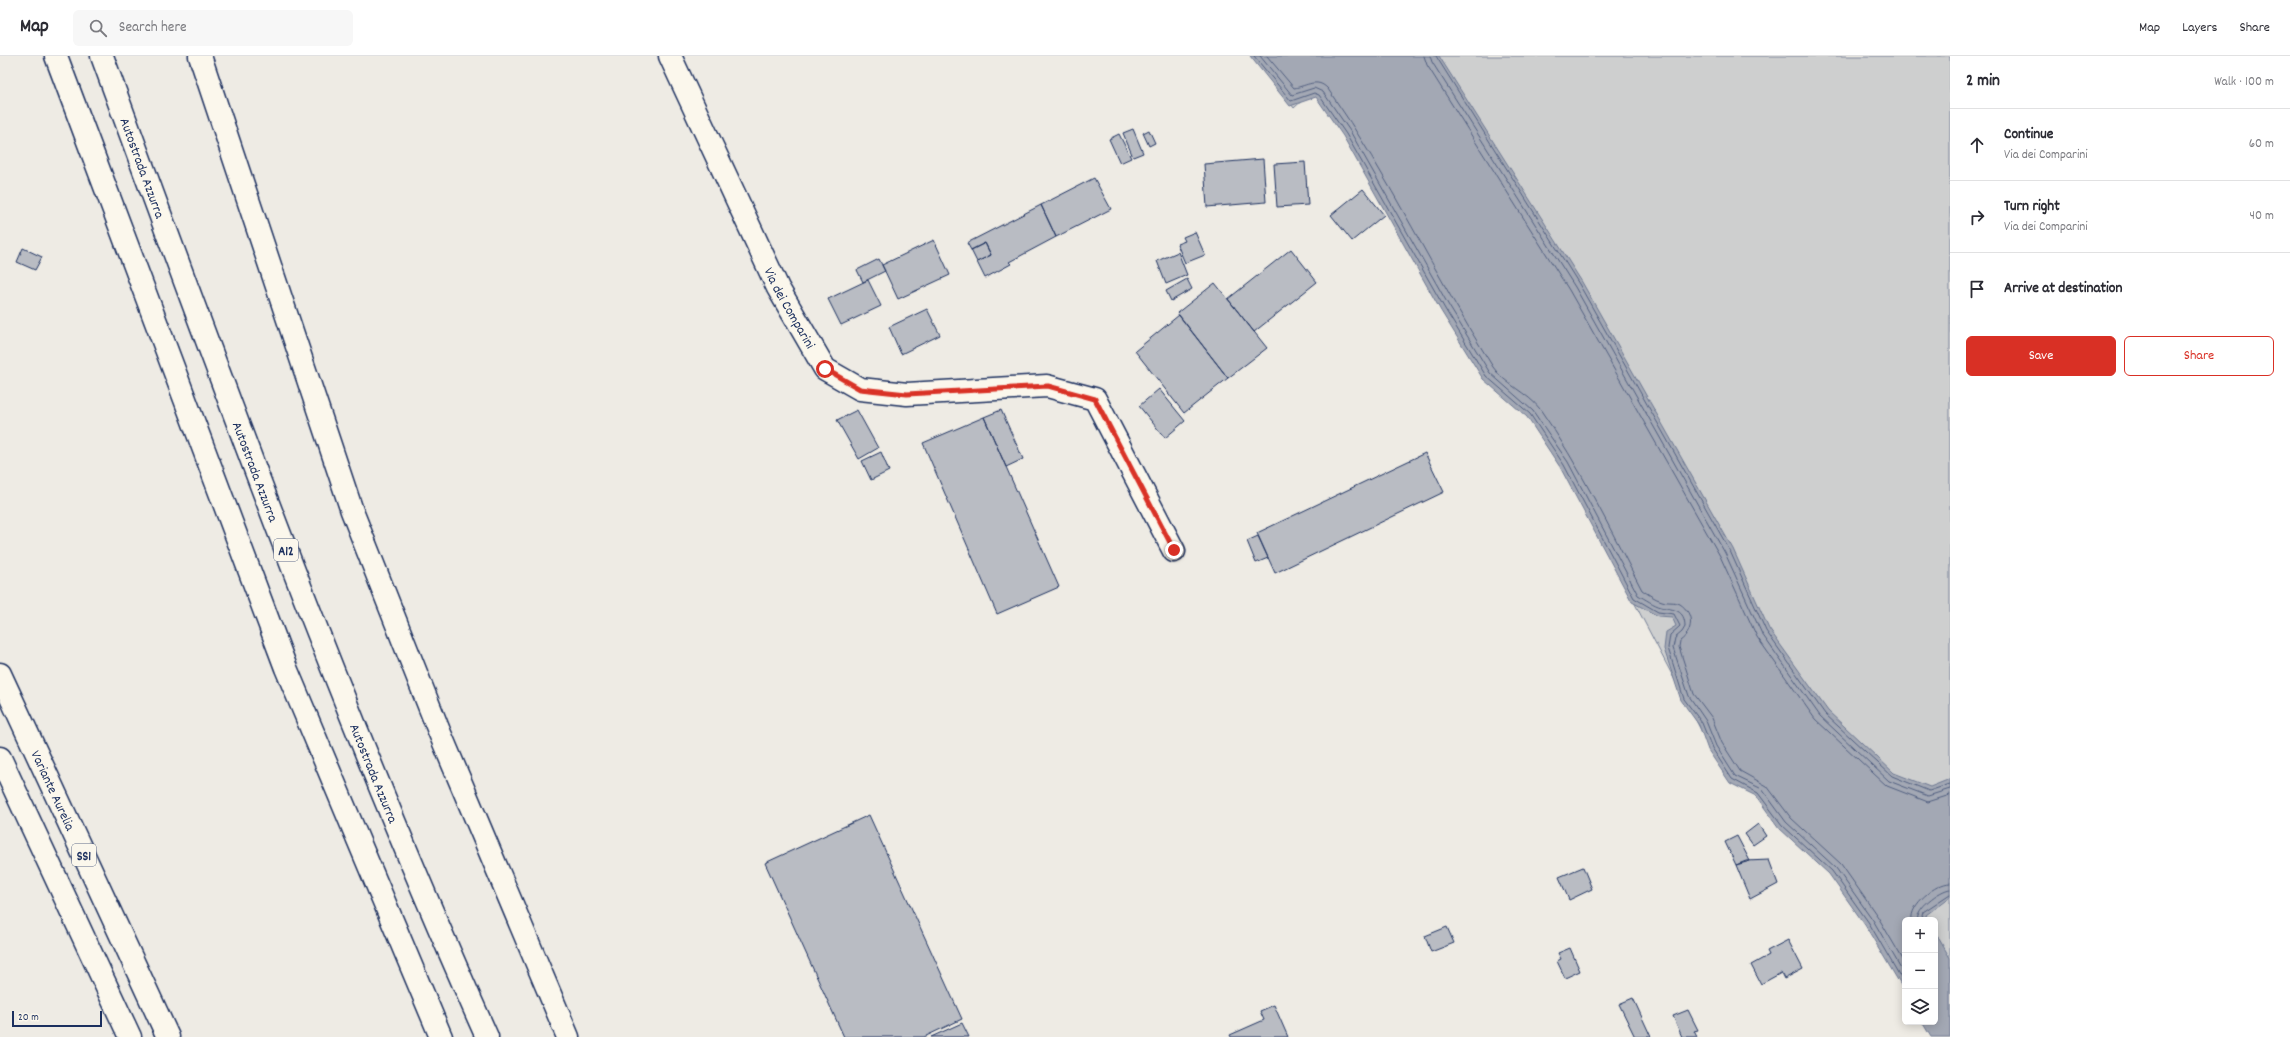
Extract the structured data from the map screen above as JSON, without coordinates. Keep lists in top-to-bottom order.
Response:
{
  "streets": {
    "main road": [
      "Autostrada Azzurra",
      "Via dei Comparini",
      "A12",
      "Variante Aurelia",
      "SS1"
    ]
  },
  "scale_bar": "20 m",
  "page": {
    "header": "Map",
    "search": "Search here",
    "nav": ["Map", "Layers", "Share"],
    "heading": ["2 min", "Walk · 100 m"],
    "list": [
      ["Continue", "Via dei Comparini", "60 m"],
      ["Turn right", "Via dei Comparini", "40 m"],
      "Arrive at destination"
    ],
    "buttons": ["Save", "Share"],
    "map_buttons": ["+", "−"],
    "scale": "20 m"
  }
}
